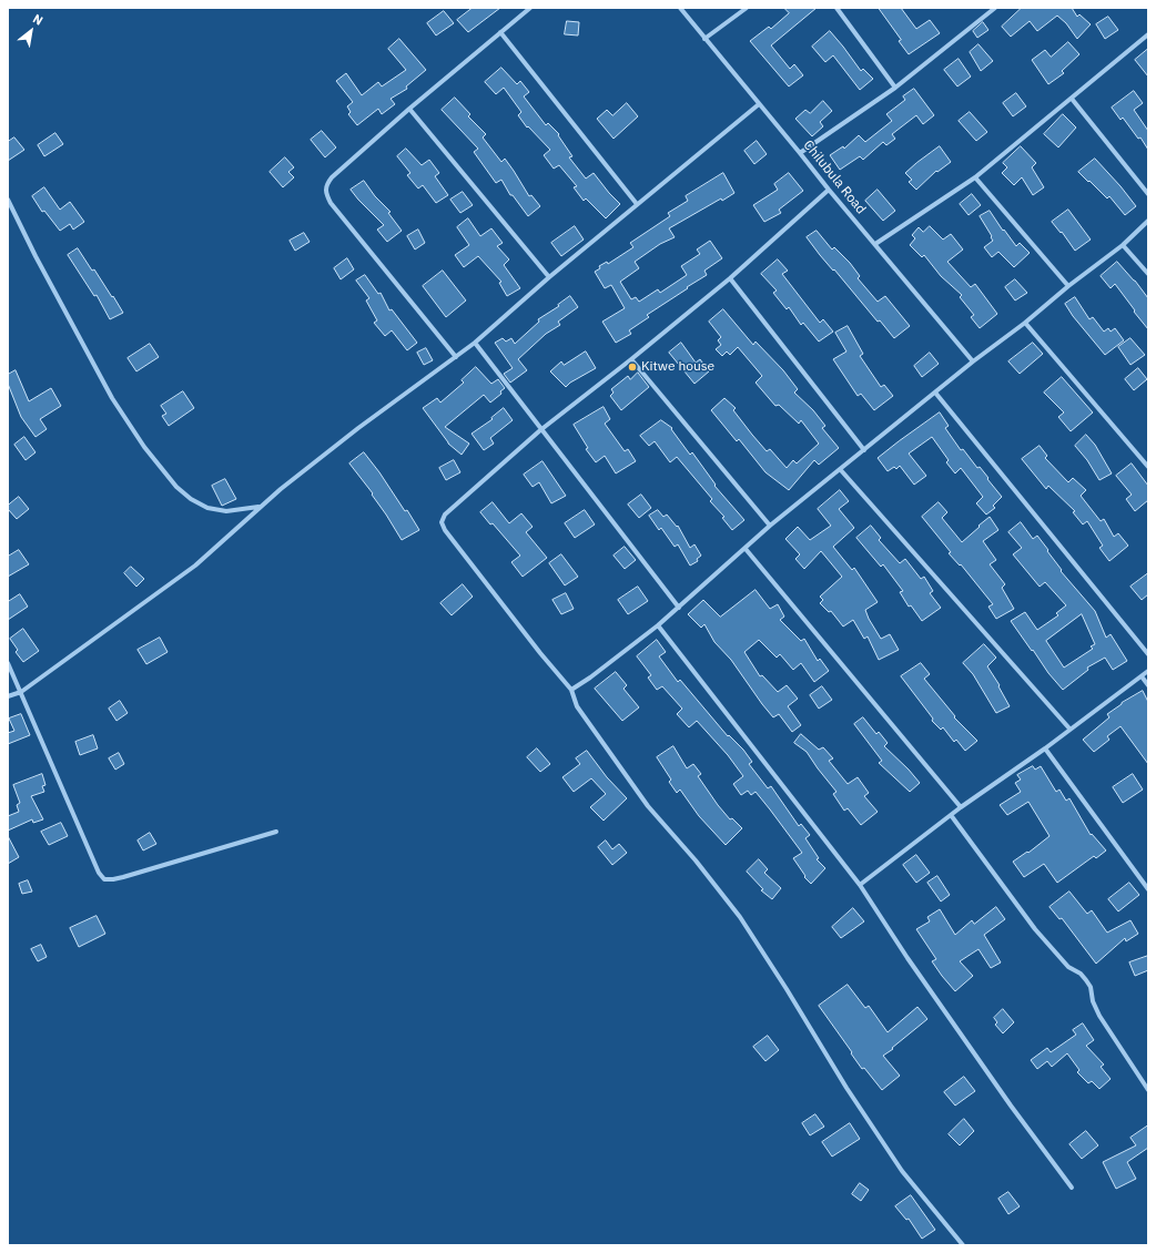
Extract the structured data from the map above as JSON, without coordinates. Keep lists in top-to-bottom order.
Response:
{
  "streets": {
    "street": ["Chilubula Road"]
  },
  "places": ["Kitwe house"],
  "north": "top right"
}
